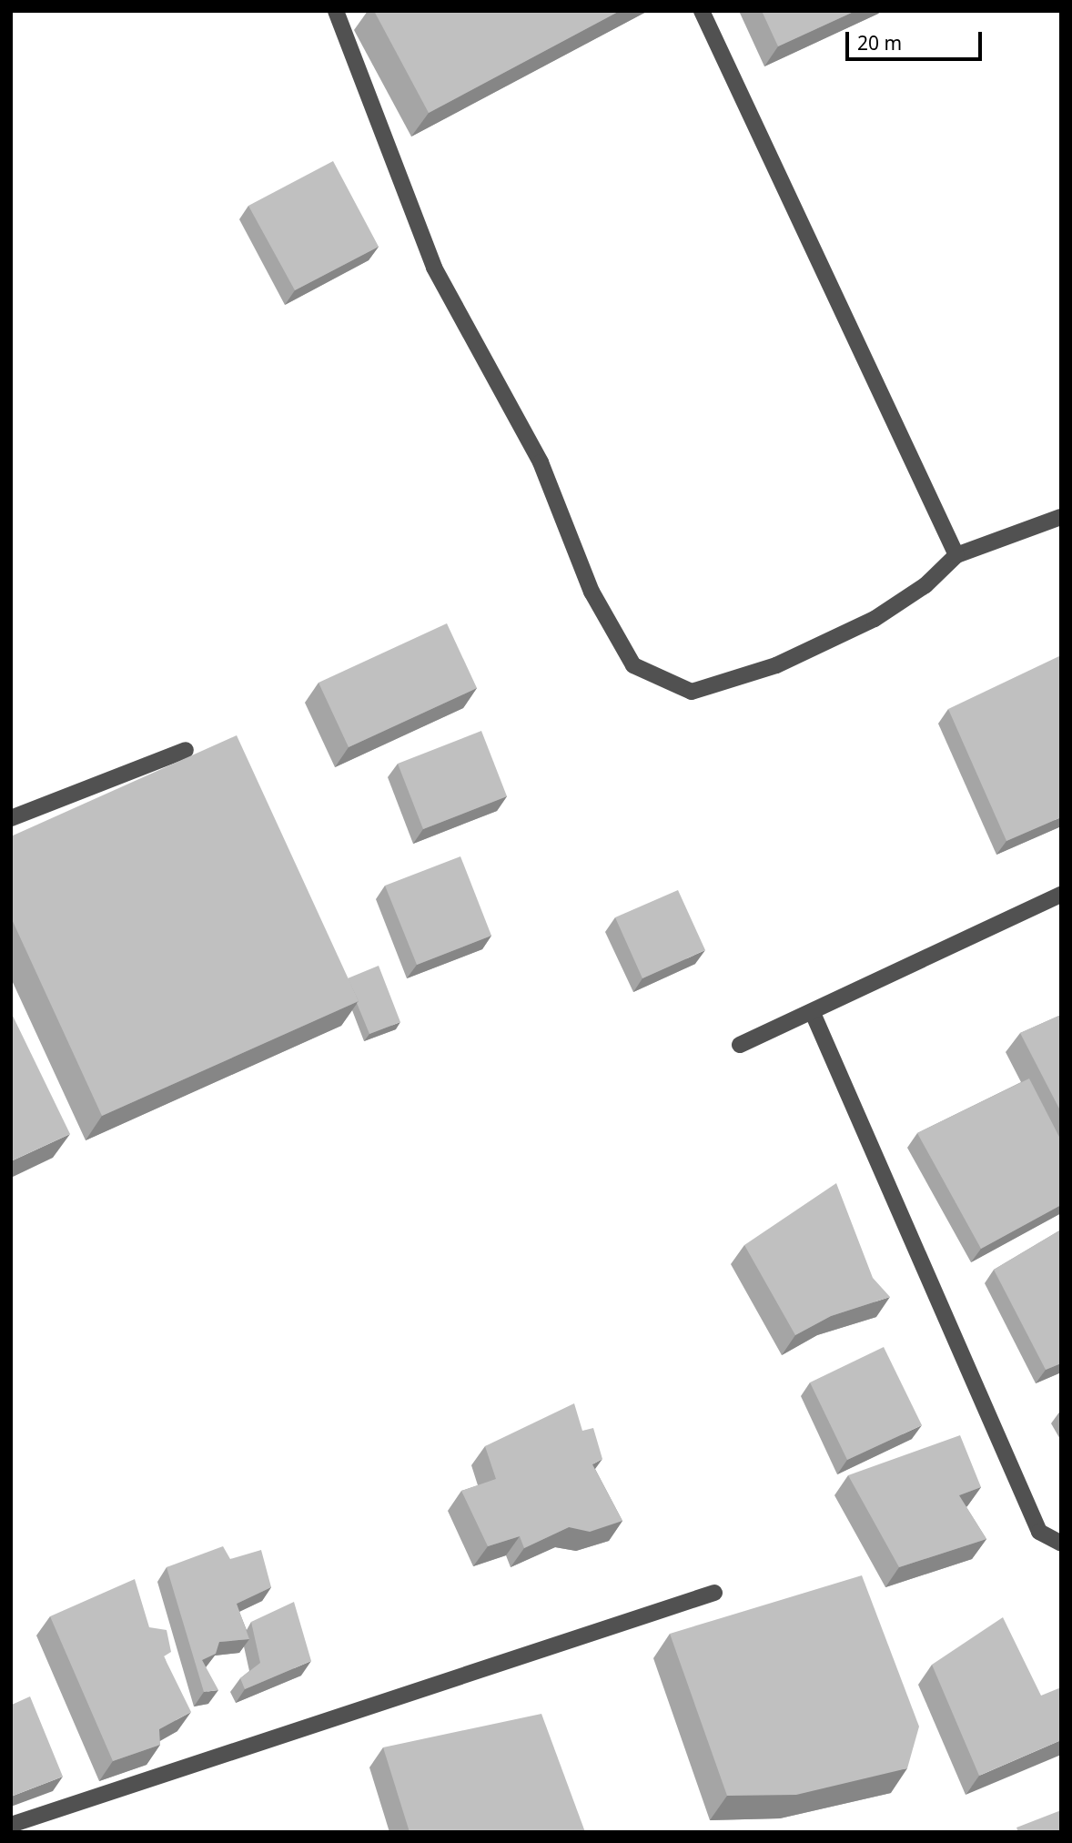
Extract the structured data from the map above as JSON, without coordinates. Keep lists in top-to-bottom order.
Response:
{
  "scale_bar": "20 m"
}
